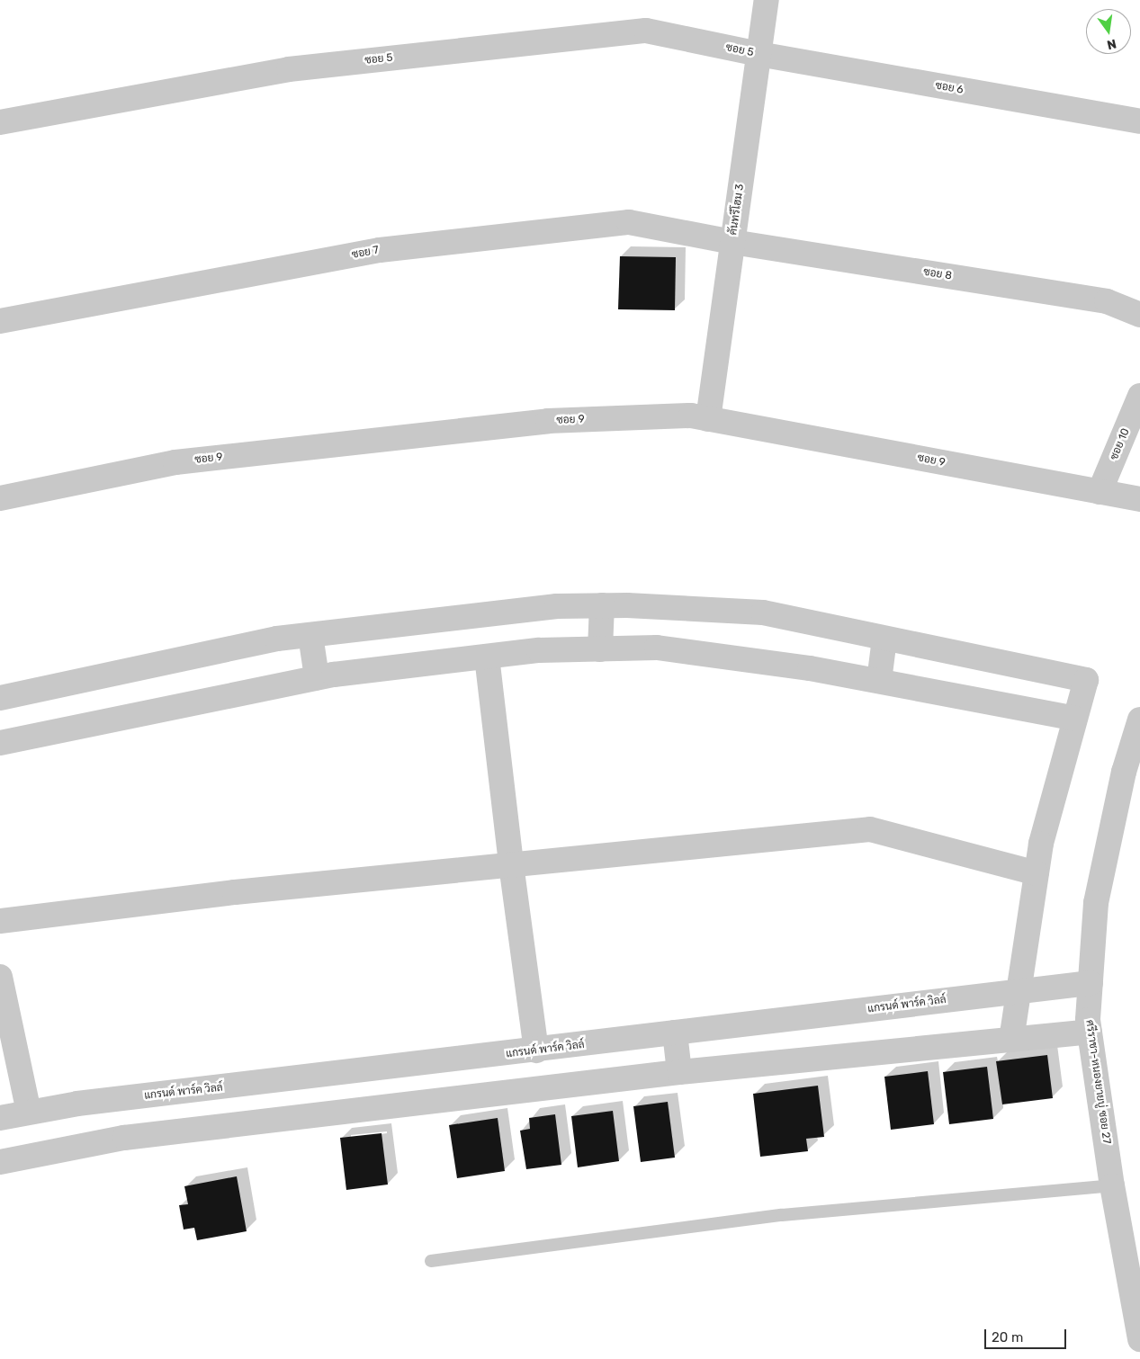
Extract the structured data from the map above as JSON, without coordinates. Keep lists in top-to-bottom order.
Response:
{
  "streets": {
    "street": [
      "ซอย 5",
      "ซอย 6",
      "คันทรีโฮม 3",
      "ซอย 7",
      "ซอย 8",
      "ซอย 9",
      "ซอย 10",
      "แกรนด์ พาร์ค วิลล์",
      "ศรีราชา-หนองยายบู่ ซอย 27"
    ]
  },
  "crossings": [
    ["ซอย 5", "ซอย 6"],
    ["ซอย 5", "คันทรีโฮม 3"],
    ["ซอย 6", "คันทรีโฮม 3"],
    ["คันทรีโฮม 3", "ซอย 7"],
    ["คันทรีโฮม 3", "ซอย 8"],
    ["คันทรีโฮม 3", "ซอย 9"],
    ["ซอย 7", "ซอย 8"],
    ["ซอย 9", "ซอย 10"],
    ["แกรนด์ พาร์ค วิลล์", "ศรีราชา-หนองยายบู่ ซอย 27"]
  ],
  "scale_bar": "20 m",
  "north": "bottom"
}
